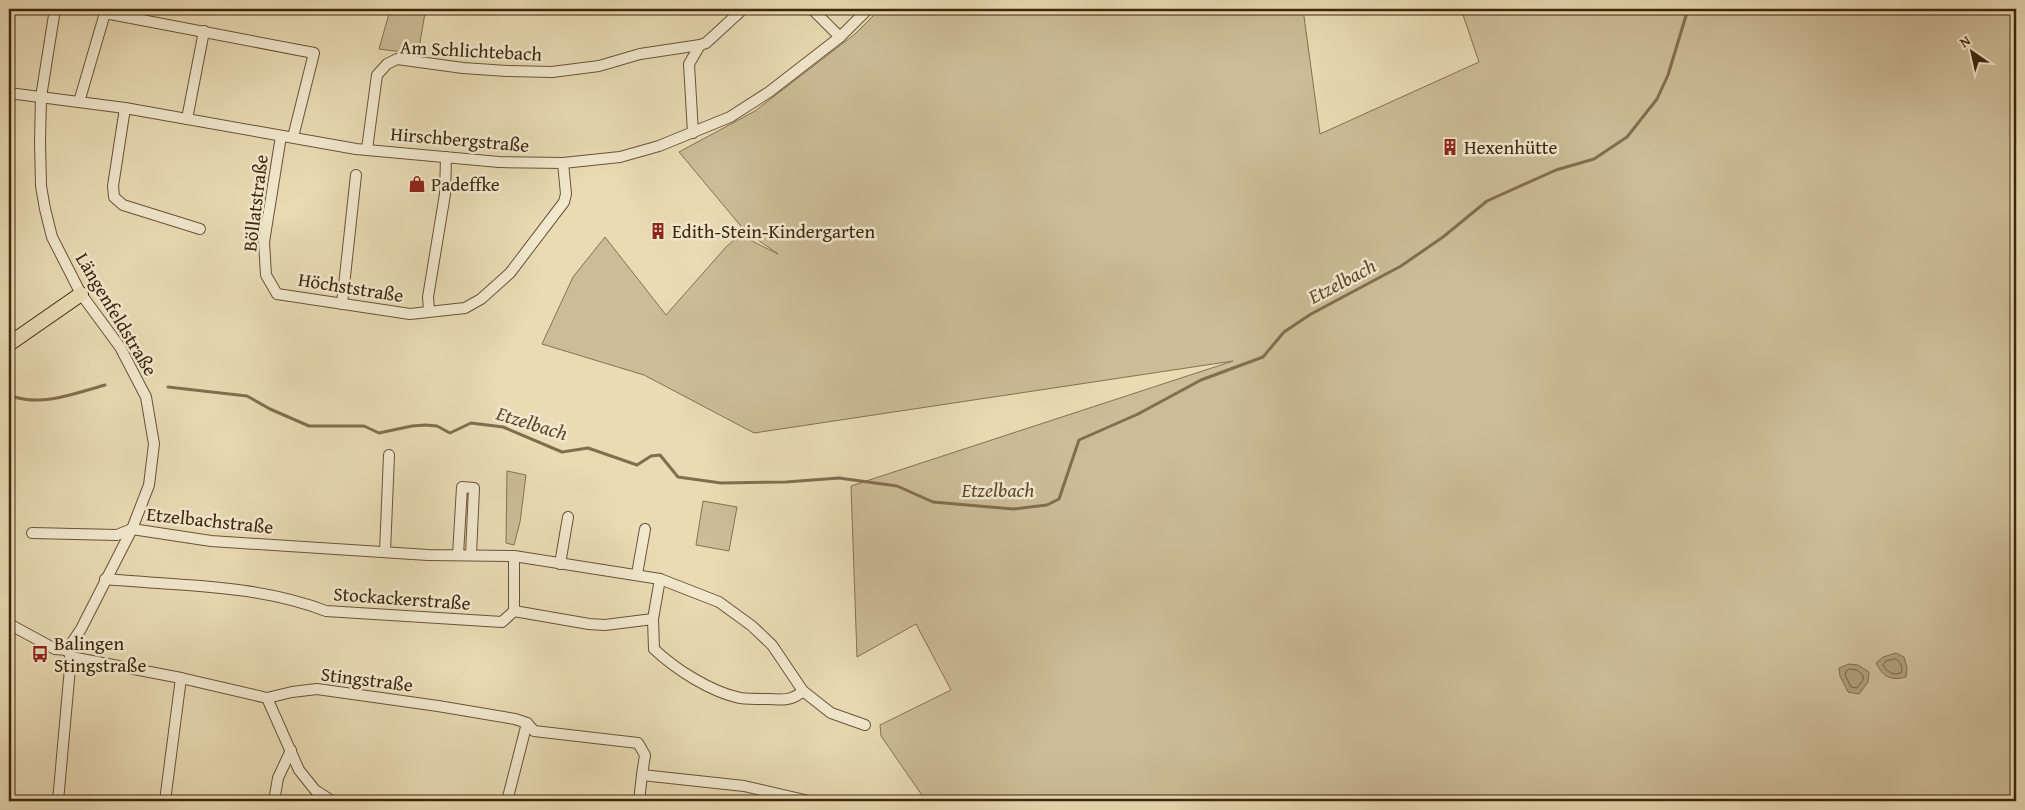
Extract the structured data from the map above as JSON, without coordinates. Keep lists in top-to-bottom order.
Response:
{
  "streets": {
    "street": [
      "Am Schlichtebach",
      "Hirschbergstraße",
      "Böllatstraße",
      "Höchststraße",
      "Längenfeldstraße",
      "Etzelbachstraße",
      "Stockackerstraße",
      "Stingstraße"
    ]
  },
  "crossings": [
    ["Am Schlichtebach", "Hirschbergstraße"],
    ["Hirschbergstraße", "Böllatstraße"],
    ["Hirschbergstraße", "Höchststraße"],
    ["Hirschbergstraße", "Längenfeldstraße"],
    ["Böllatstraße", "Höchststraße"],
    ["Längenfeldstraße", "Etzelbachstraße"],
    ["Längenfeldstraße", "Stockackerstraße"],
    ["Längenfeldstraße", "Stingstraße"]
  ],
  "water": ["Etzelbach"],
  "places": {
    "building": ["Hexenhütte", "Edith-Stein-Kindergarten"],
    "shop": ["Padeffke"],
    "bus stop": ["Balingen Stingstraße"]
  },
  "north": "top left"
}
